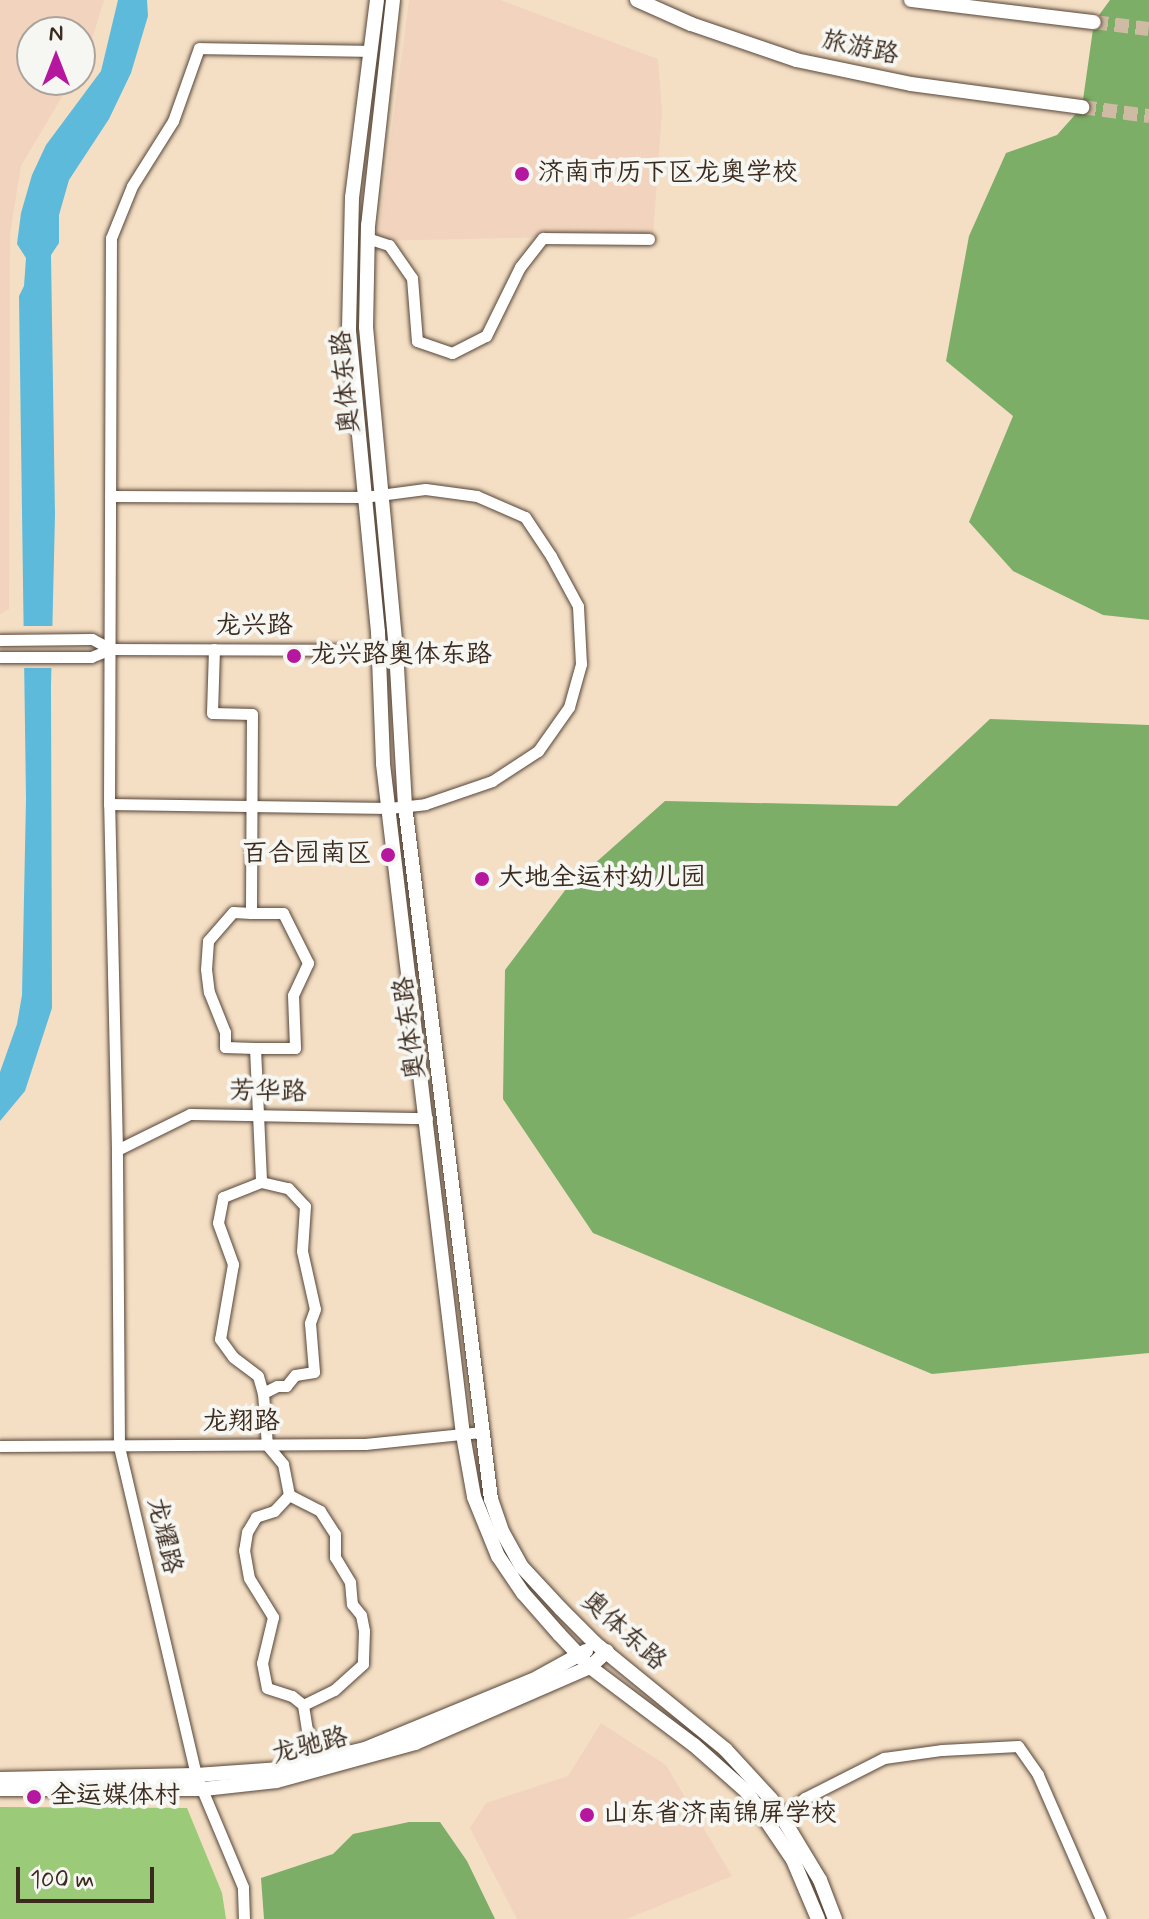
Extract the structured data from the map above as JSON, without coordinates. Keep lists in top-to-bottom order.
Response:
{
  "streets": {
    "main road": ["旅游路", "奥体东路", "龙驰路"],
    "street": [
      "龙兴路",
      "芳华路",
      "龙翔路",
      "龙耀路"
    ]
  },
  "crossings": [
    ["奥体东路", "龙兴路"],
    ["奥体东路", "龙翔路"],
    ["奥体东路", "龙驰路"],
    ["龙兴路", "龙耀路"],
    ["芳华路", "龙耀路"],
    ["龙翔路", "龙耀路"],
    ["龙耀路", "龙驰路"]
  ],
  "places": [
    "济南市历下区龙奥学校",
    "龙兴路奥体东路",
    "百合园南区",
    "大地全运村幼儿园",
    "全运媒体村",
    "山东省济南锦屏学校"
  ],
  "scale_bar": "100 m",
  "north": "top"
}
